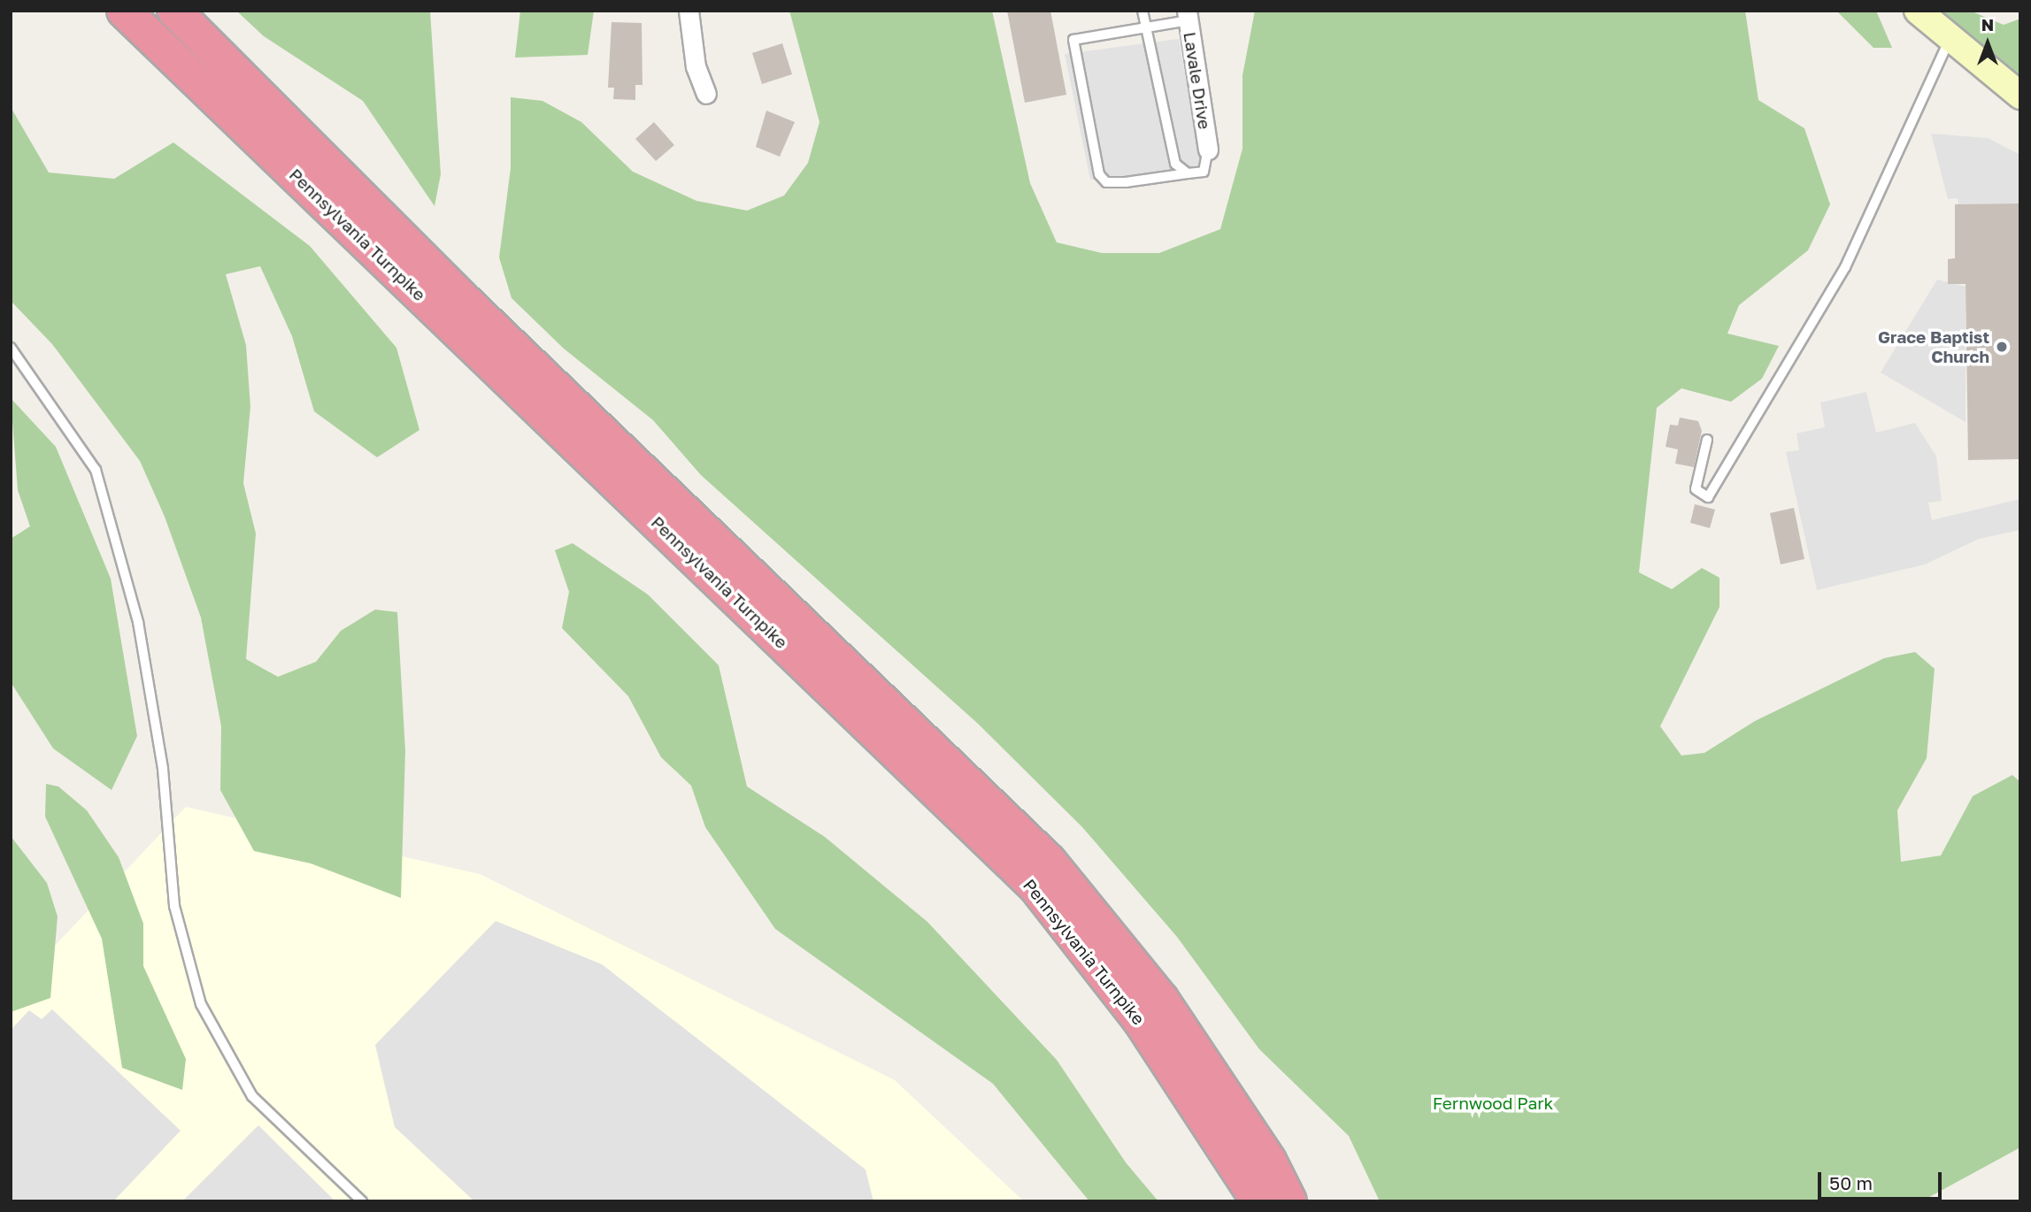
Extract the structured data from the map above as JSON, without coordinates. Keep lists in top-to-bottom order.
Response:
{
  "streets": {
    "highway": ["Pennsylvania Turnpike"],
    "street": ["Lavale Drive"]
  },
  "parks": ["Fernwood Park"],
  "places": ["Grace Baptist Church"],
  "scale_bar": "50 m",
  "north": "top"
}
